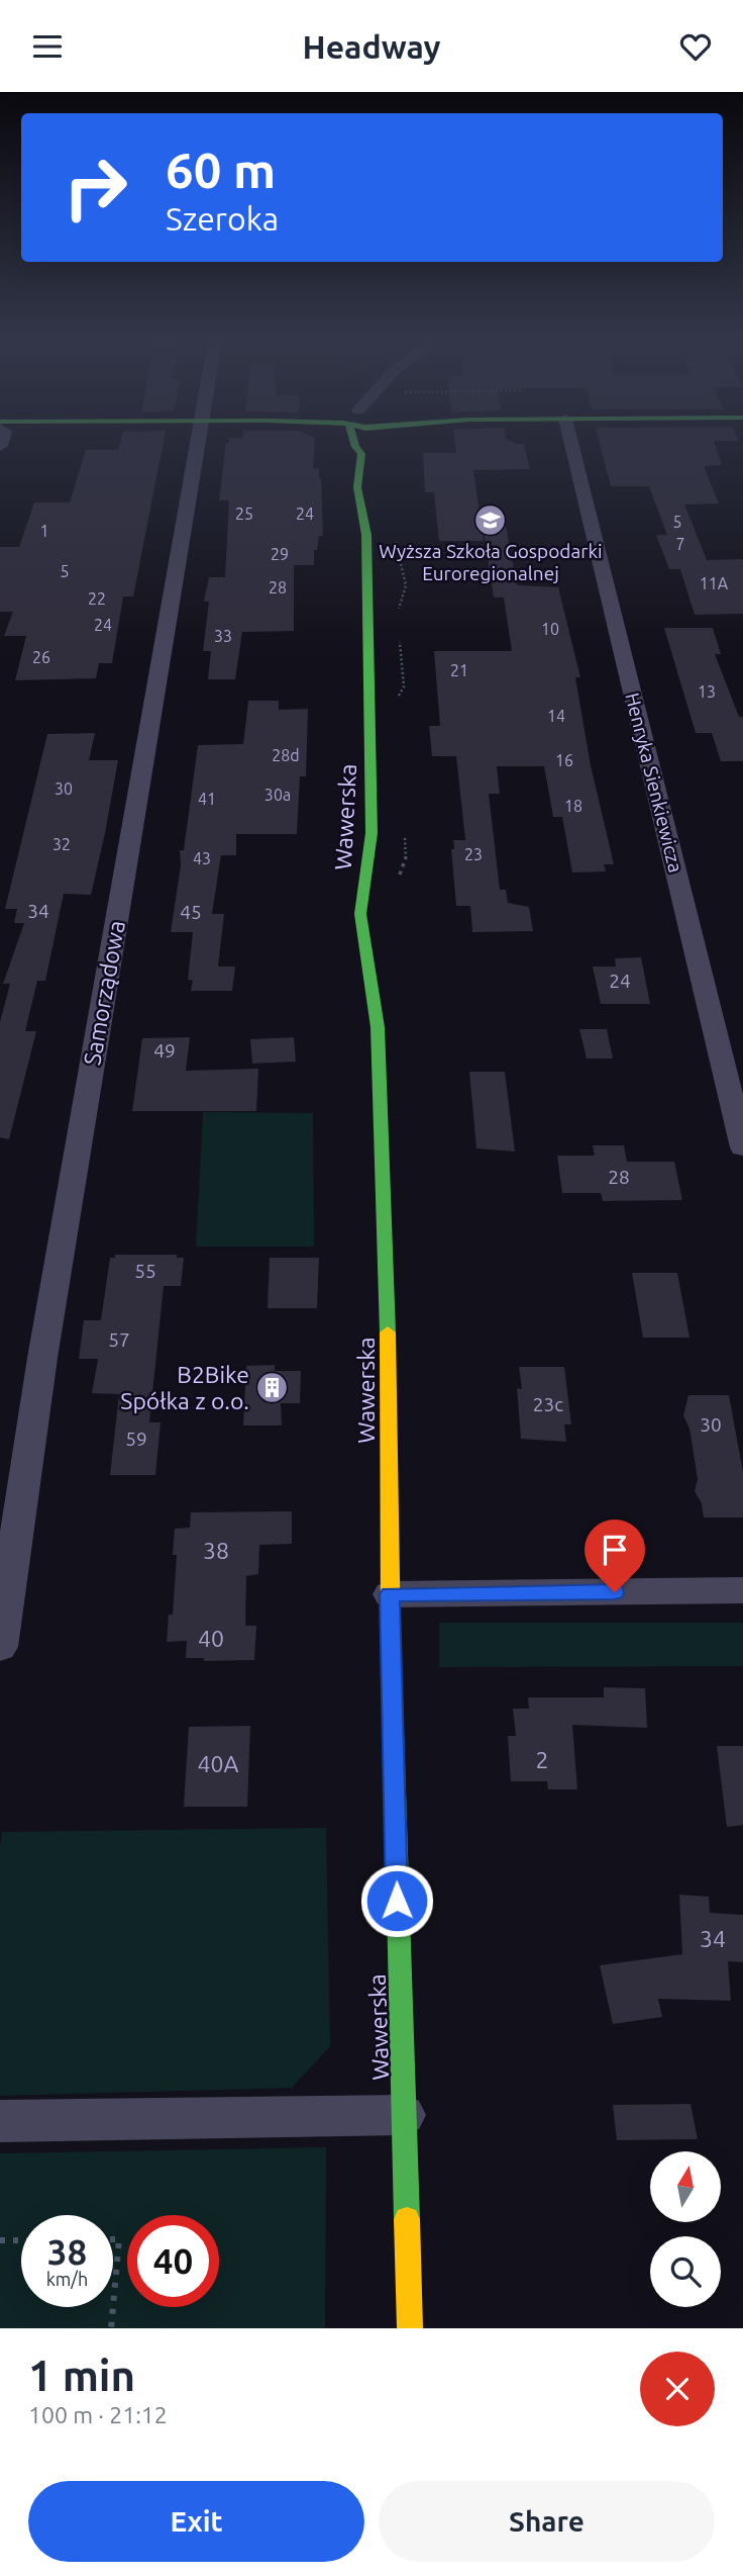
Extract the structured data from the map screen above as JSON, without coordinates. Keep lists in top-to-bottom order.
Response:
{
  "streets": {
    "street": ["Henryka Sienkiewicza", "Wawerska", "Samorządowa"]
  },
  "places": {
    "school or university": ["Wyższa Szkoła Gospodarki Euroregionalnej"],
    "building": ["B2Bike Spółka z o.o."]
  },
  "house_numbers": [
    "25",
    "24",
    "5",
    "1",
    "7",
    "29",
    "5",
    "11A",
    "28",
    "22",
    "24",
    "10",
    "33",
    "26",
    "21",
    "13",
    "14",
    "28d",
    "16",
    "30",
    "30a",
    "41",
    "18",
    "32",
    "23",
    "43",
    "34",
    "45",
    "24",
    "49",
    "28",
    "55",
    "57",
    "23c",
    "30",
    "59",
    "38",
    "40",
    "2",
    "40A",
    "34"
  ],
  "north": "top",
  "page": {
    "header": "Headway",
    "turn": ["60 m", "Szeroka"],
    "speed": "38 km/h",
    "limit": "40",
    "heading": ["1 min", "100 m · 21:12"],
    "buttons": ["Exit", "Share"]
  }
}
